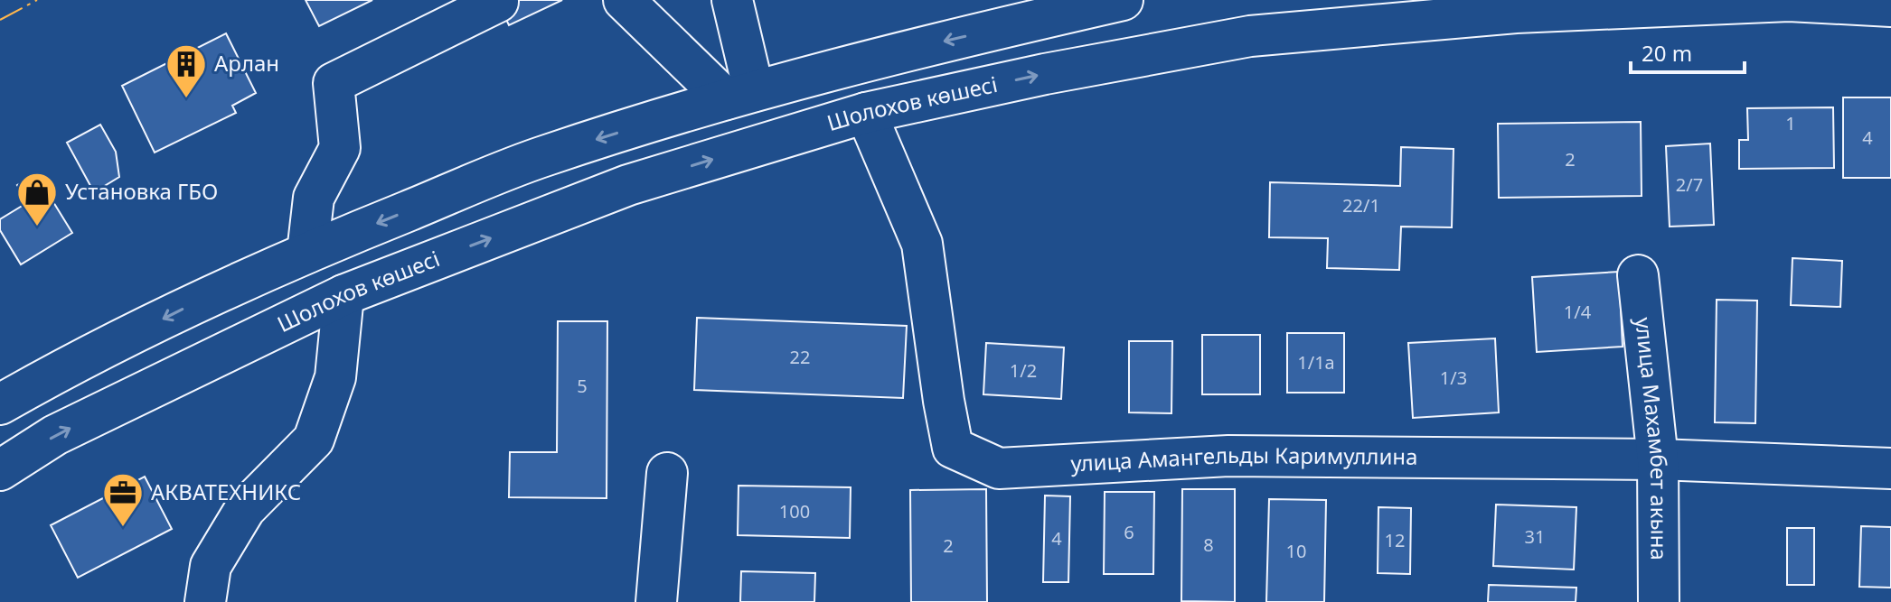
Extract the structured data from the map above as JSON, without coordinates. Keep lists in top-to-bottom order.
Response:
{
  "streets": {
    "main road": ["Шолохов көшесі", "улица Махамбет акына", "улица Амангельды Каримуллина"]
  },
  "crossings": [
    ["Шолохов көшесі", "улица Амангельды Каримуллина"],
    ["улица Махамбет акына", "улица Амангельды Каримуллина"]
  ],
  "places": {
    "building": ["Арлан"],
    "shop": ["Установка ГБО"],
    "office": ["АКВАТЕХНИКС"]
  },
  "house_numbers": [
    "1",
    "4",
    "2",
    "2/7",
    "22/1",
    "1/4",
    "22",
    "1/1а",
    "1/2",
    "1/3",
    "5",
    "100",
    "6",
    "31",
    "4",
    "12",
    "8",
    "2",
    "10"
  ],
  "scale_bar": "20 m"
}
